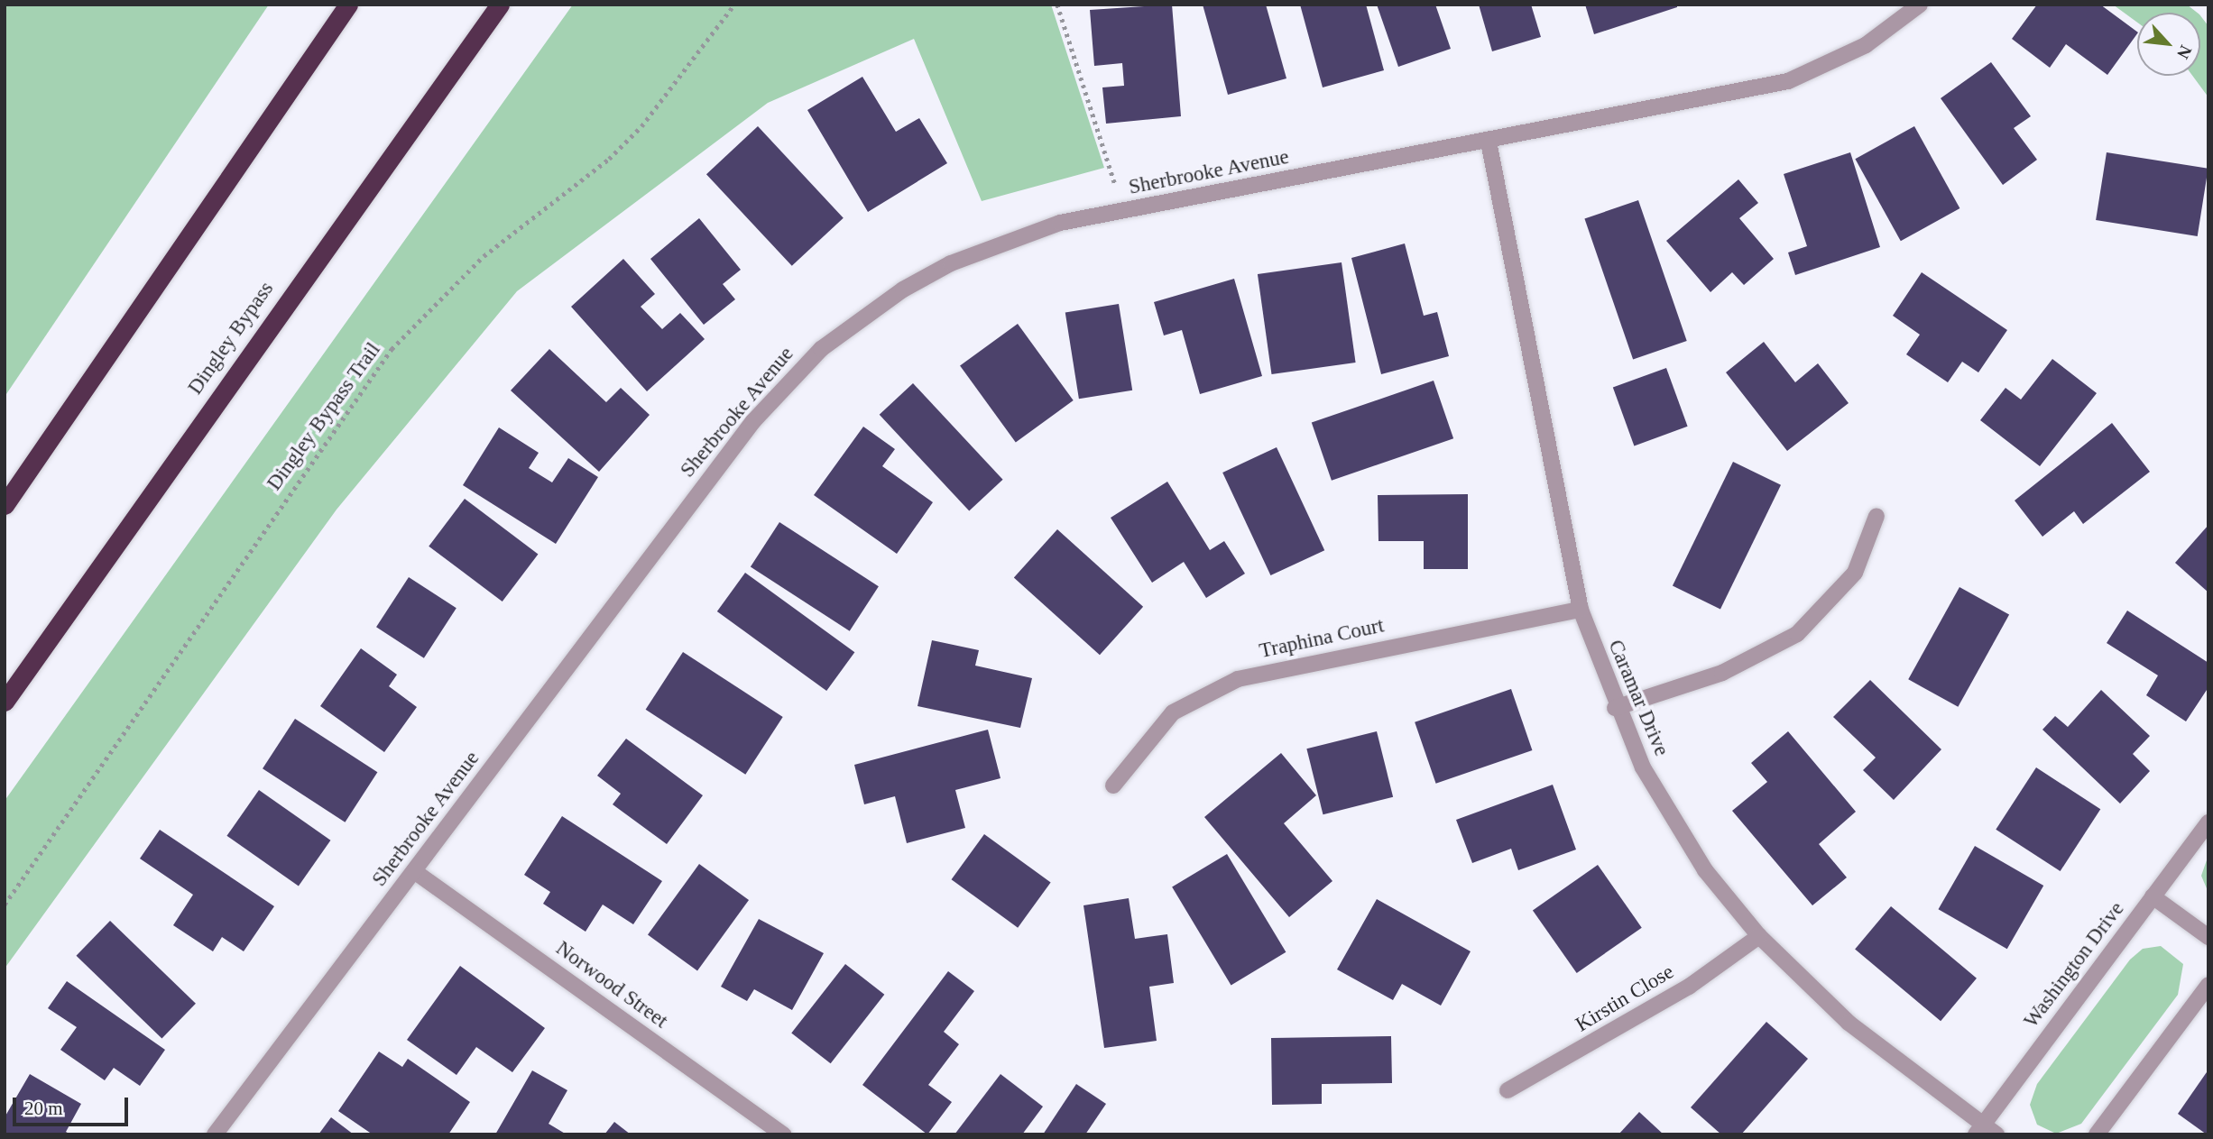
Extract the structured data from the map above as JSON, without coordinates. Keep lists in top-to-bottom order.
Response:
{
  "streets": {
    "highway": ["Dingley Bypass"],
    "street": [
      "Sherbrooke Avenue",
      "Traphina Court",
      "Caramar Drive",
      "Washington Drive",
      "Norwood Street",
      "Kirstin Close"
    ],
    "path": ["Dingley Bypass Trail"]
  },
  "crossings": [
    ["Sherbrooke Avenue", "Caramar Drive"],
    ["Sherbrooke Avenue", "Norwood Street"],
    ["Traphina Court", "Caramar Drive"],
    ["Caramar Drive", "Washington Drive"],
    ["Caramar Drive", "Kirstin Close"]
  ],
  "scale_bar": "20 m",
  "north": "bottom right"
}
